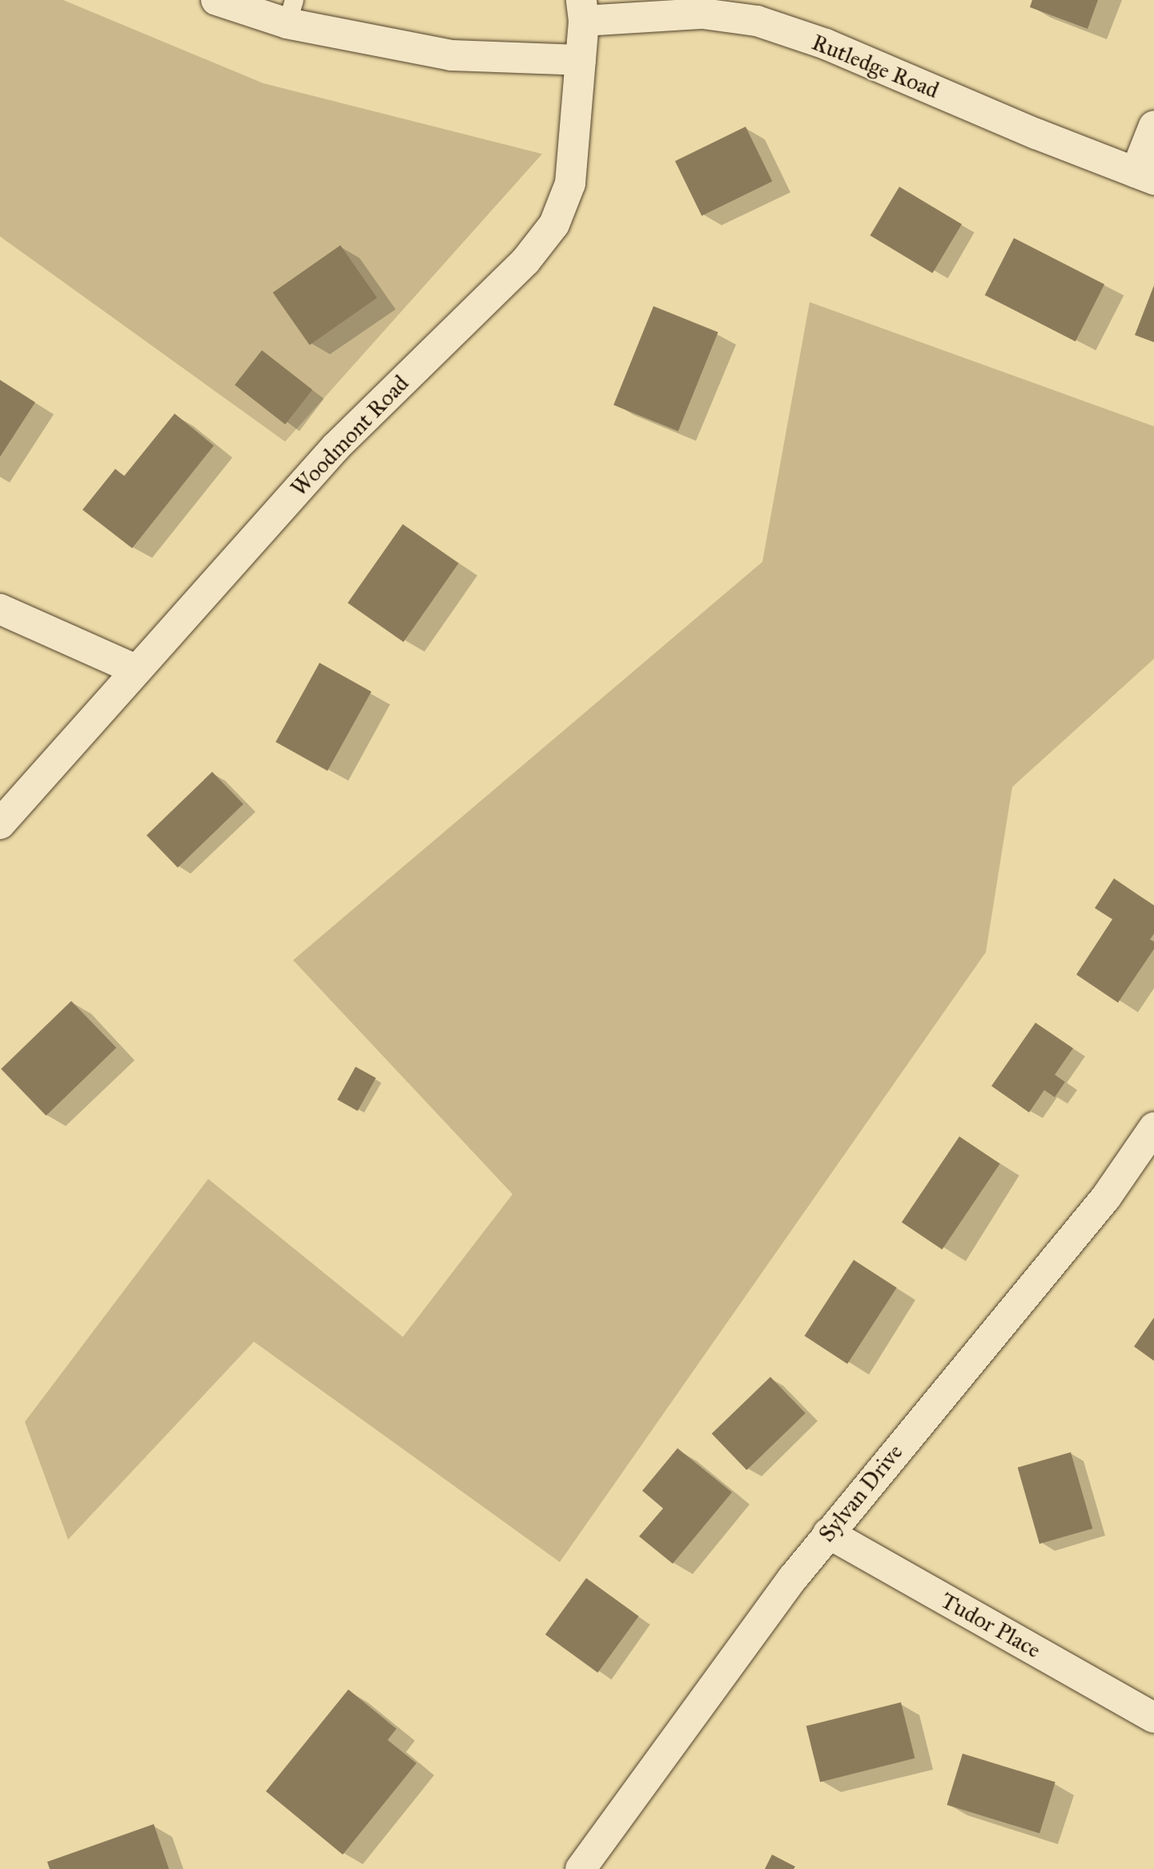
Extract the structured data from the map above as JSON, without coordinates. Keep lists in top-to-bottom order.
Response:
{
  "streets": {
    "street": [
      "Rutledge Road",
      "Woodmont Road",
      "Sylvan Drive",
      "Tudor Place"
    ]
  },
  "crossings": [
    ["Rutledge Road", "Woodmont Road"],
    ["Sylvan Drive", "Tudor Place"]
  ]
}
